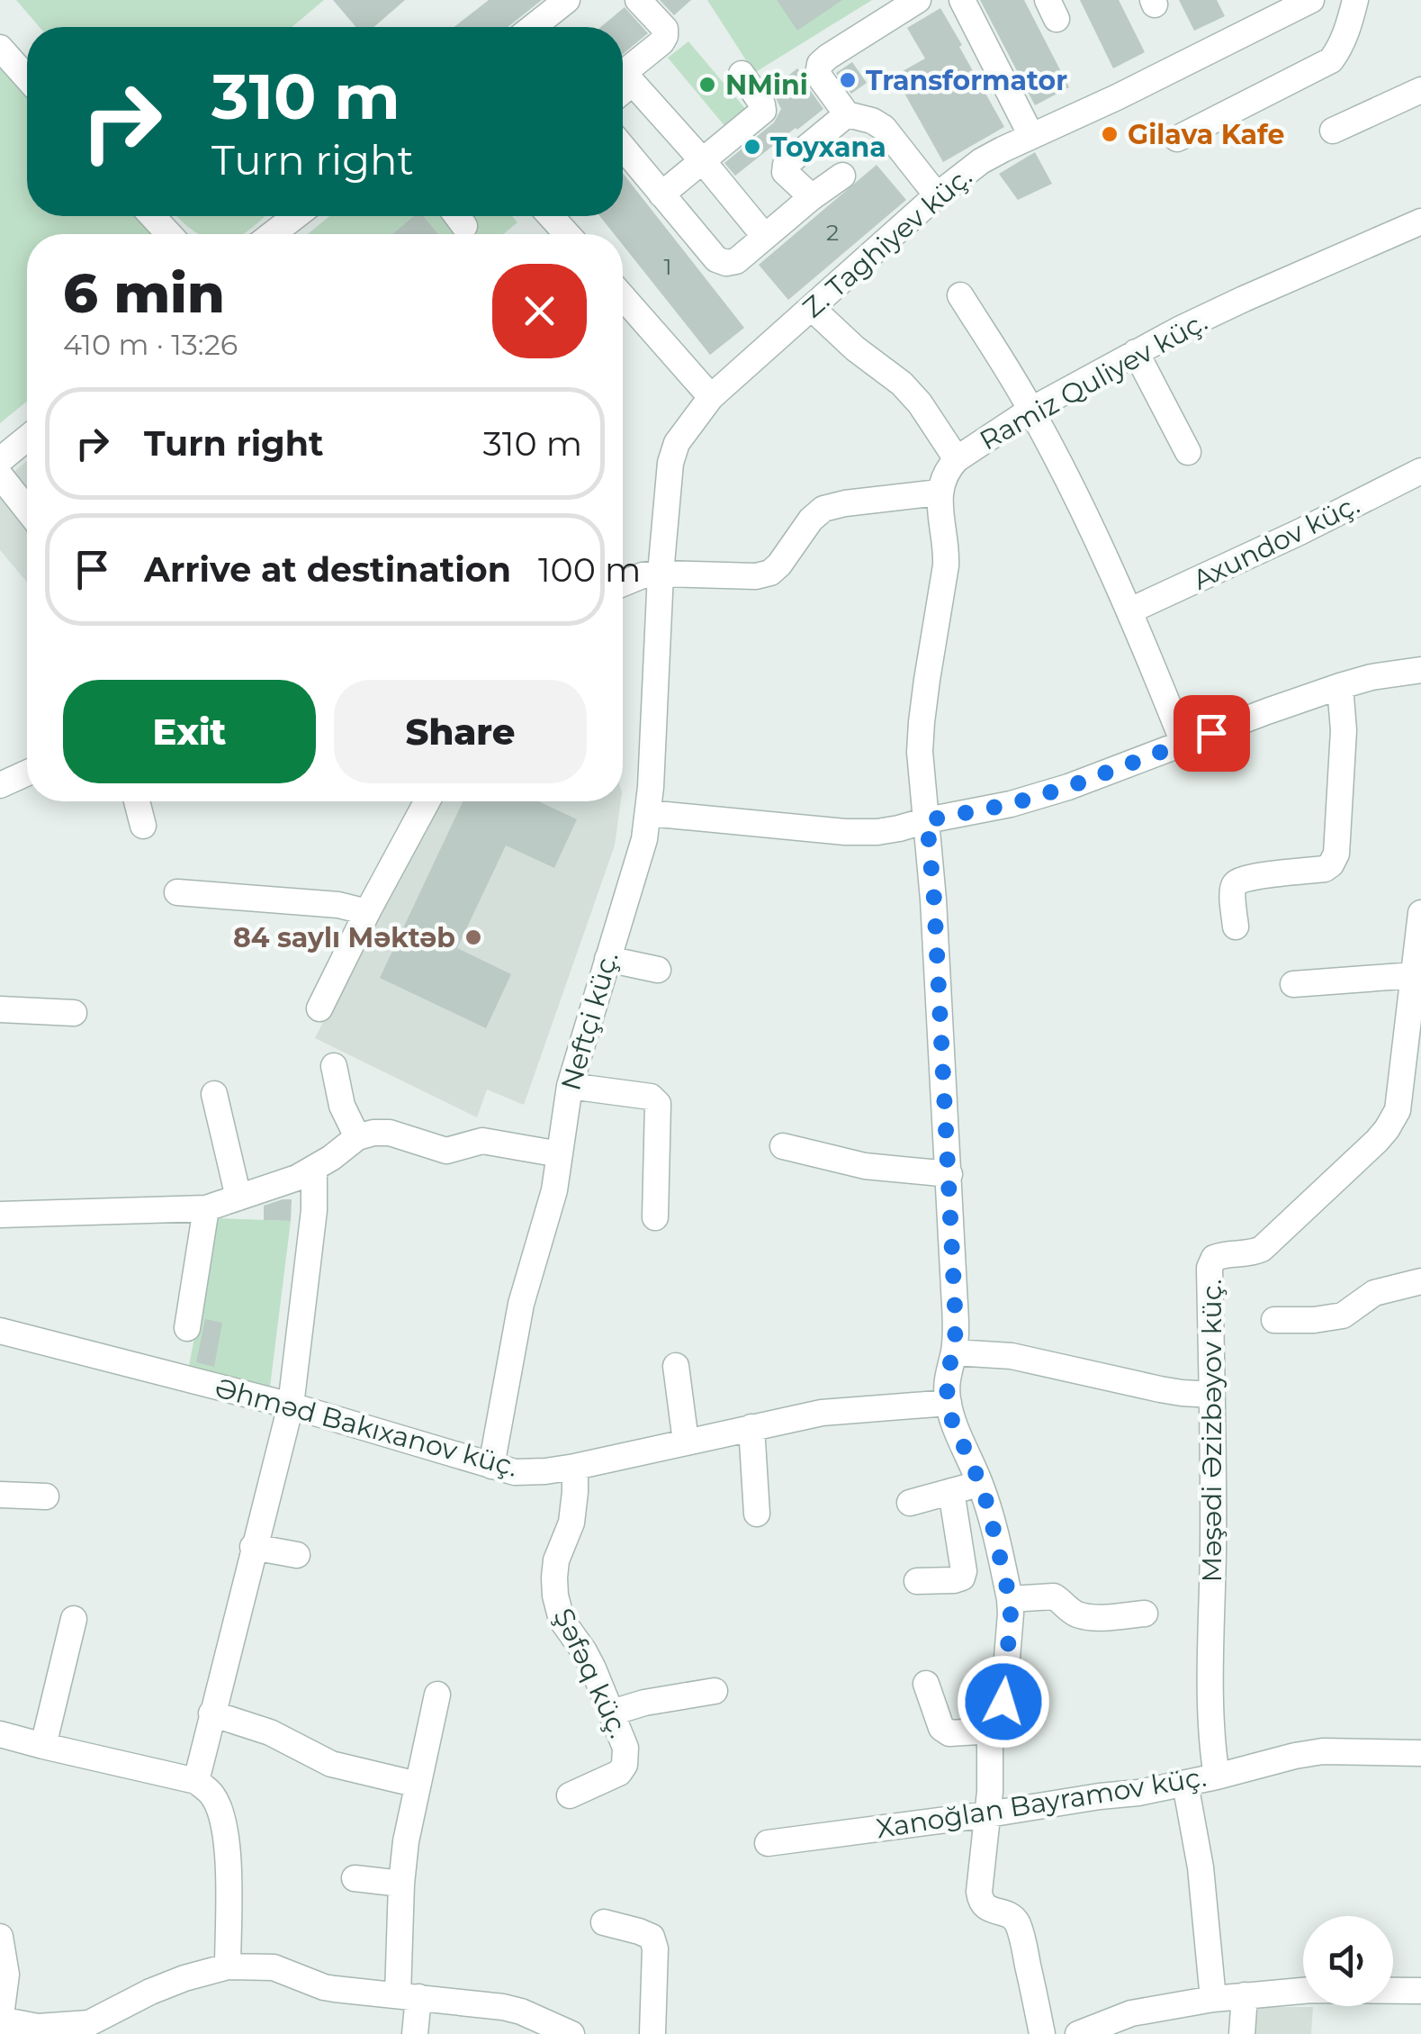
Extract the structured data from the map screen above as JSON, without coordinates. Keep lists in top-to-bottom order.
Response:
{
  "streets": {
    "street": [
      "Z. Taghiyev küç.",
      "Ramiz Quliyev küç.",
      "Axundov küç.",
      "Neftçi küç.",
      "Əhməd Bakıxanov küç.",
      "Məşədi Əzizbəyov küç.",
      "Şəfəq küç.",
      "Xanoğlan Bayramov küç."
    ]
  },
  "crossings": [
    ["Z. Taghiyev küç.", "Neftçi küç."],
    ["Neftçi küç.", "Əhməd Bakıxanov küç."],
    ["Əhməd Bakıxanov küç.", "Şəfəq küç."],
    ["Məşədi Əzizbəyov küç.", "Xanoğlan Bayramov küç."]
  ],
  "places": [
    "Transformator",
    "NMini",
    "Gilava Kafe",
    "Toyxana",
    "84 saylı Məktəb"
  ],
  "house_numbers": ["2", "1"],
  "page": {
    "turn": ["310 m", "Turn right"],
    "heading": ["6 min", "410 m · 13:26"],
    "list": [
      {
        "name": "Turn right",
        "value": "310 m"
      },
      {
        "name": "Arrive at destination",
        "value": "100 m"
      }
    ],
    "buttons": ["Exit", "Share"]
  }
}
